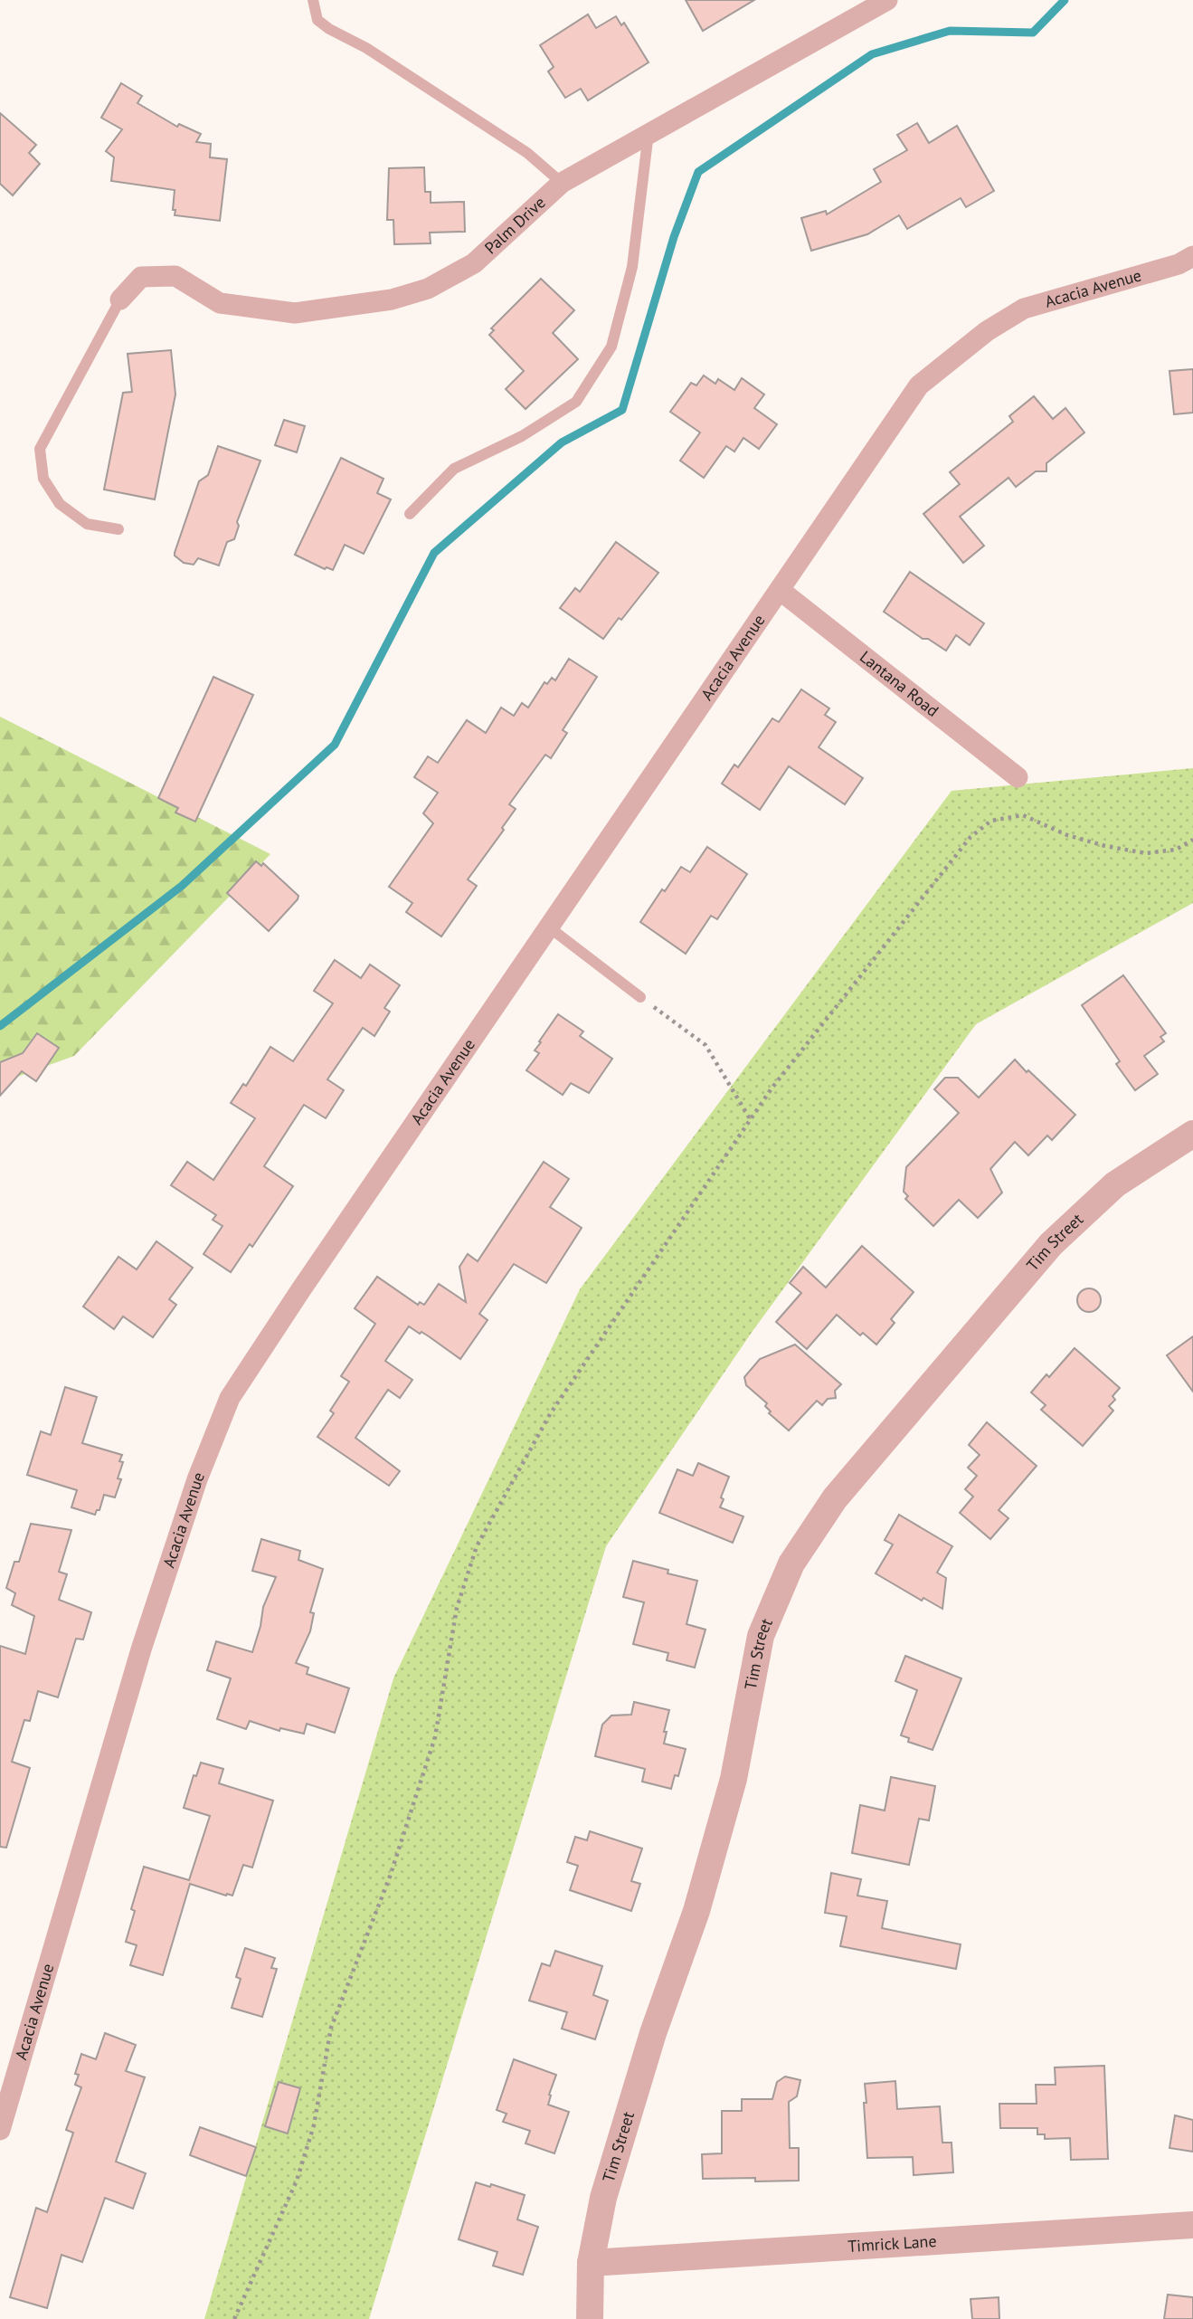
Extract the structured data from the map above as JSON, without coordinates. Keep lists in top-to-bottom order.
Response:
{
  "streets": {
    "street": [
      "Palm Drive",
      "Acacia Avenue",
      "Lantana Road",
      "Tim Street",
      "Timrick Lane"
    ]
  },
  "crossings": [
    ["Acacia Avenue", "Lantana Road"],
    ["Tim Street", "Timrick Lane"]
  ]
}
